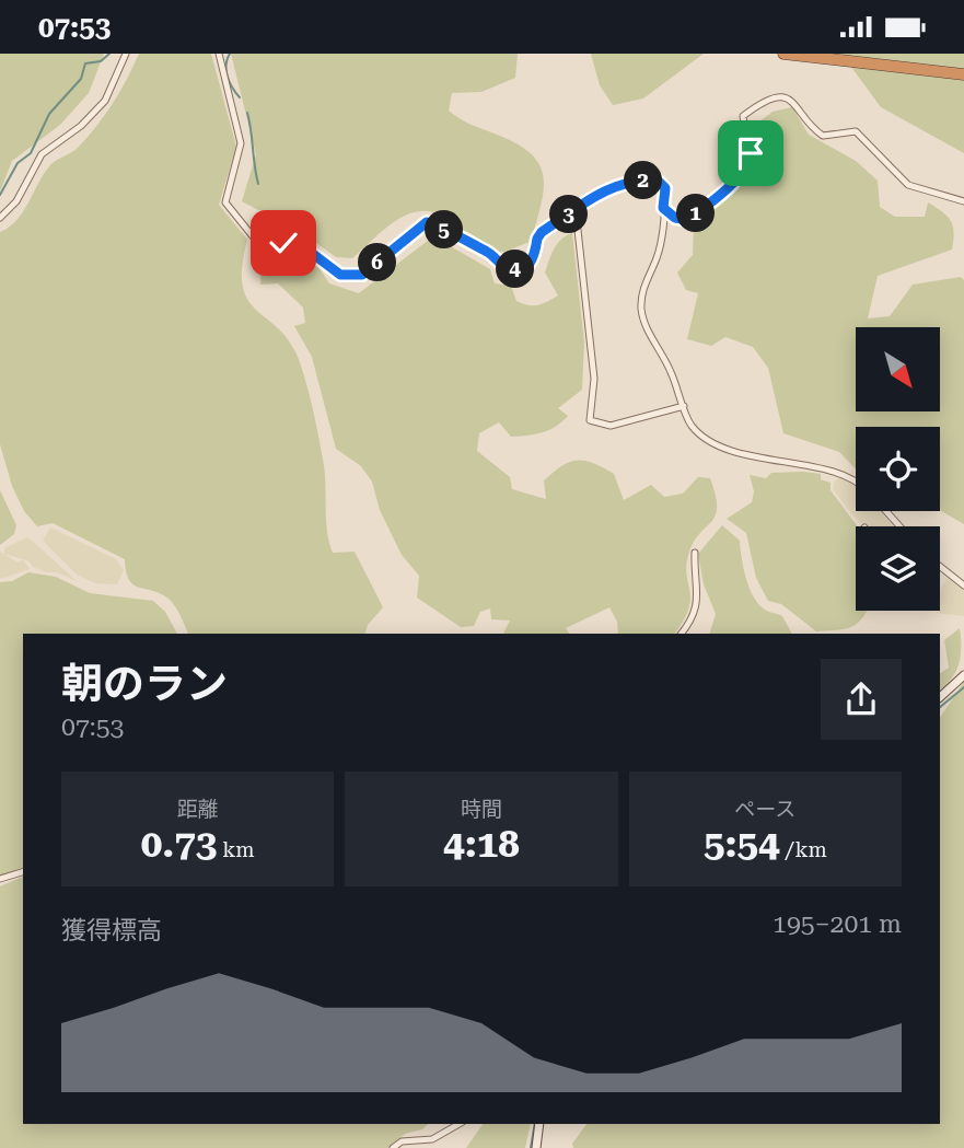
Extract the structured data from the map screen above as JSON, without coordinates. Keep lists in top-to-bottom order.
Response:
{
  "north": "bottom right",
  "page": {
    "status": "07:53",
    "pins": [
      "2",
      "1",
      "3",
      "5",
      "6",
      "4"
    ],
    "heading": ["朝のラン", "07:53"],
    "stats": [
      ["距離", "0.73 km"],
      ["時間", "4:18"],
      ["ペース", "5:54 /km"]
    ],
    "chart": ["獲得標高", "195–201 m"]
  }
}
